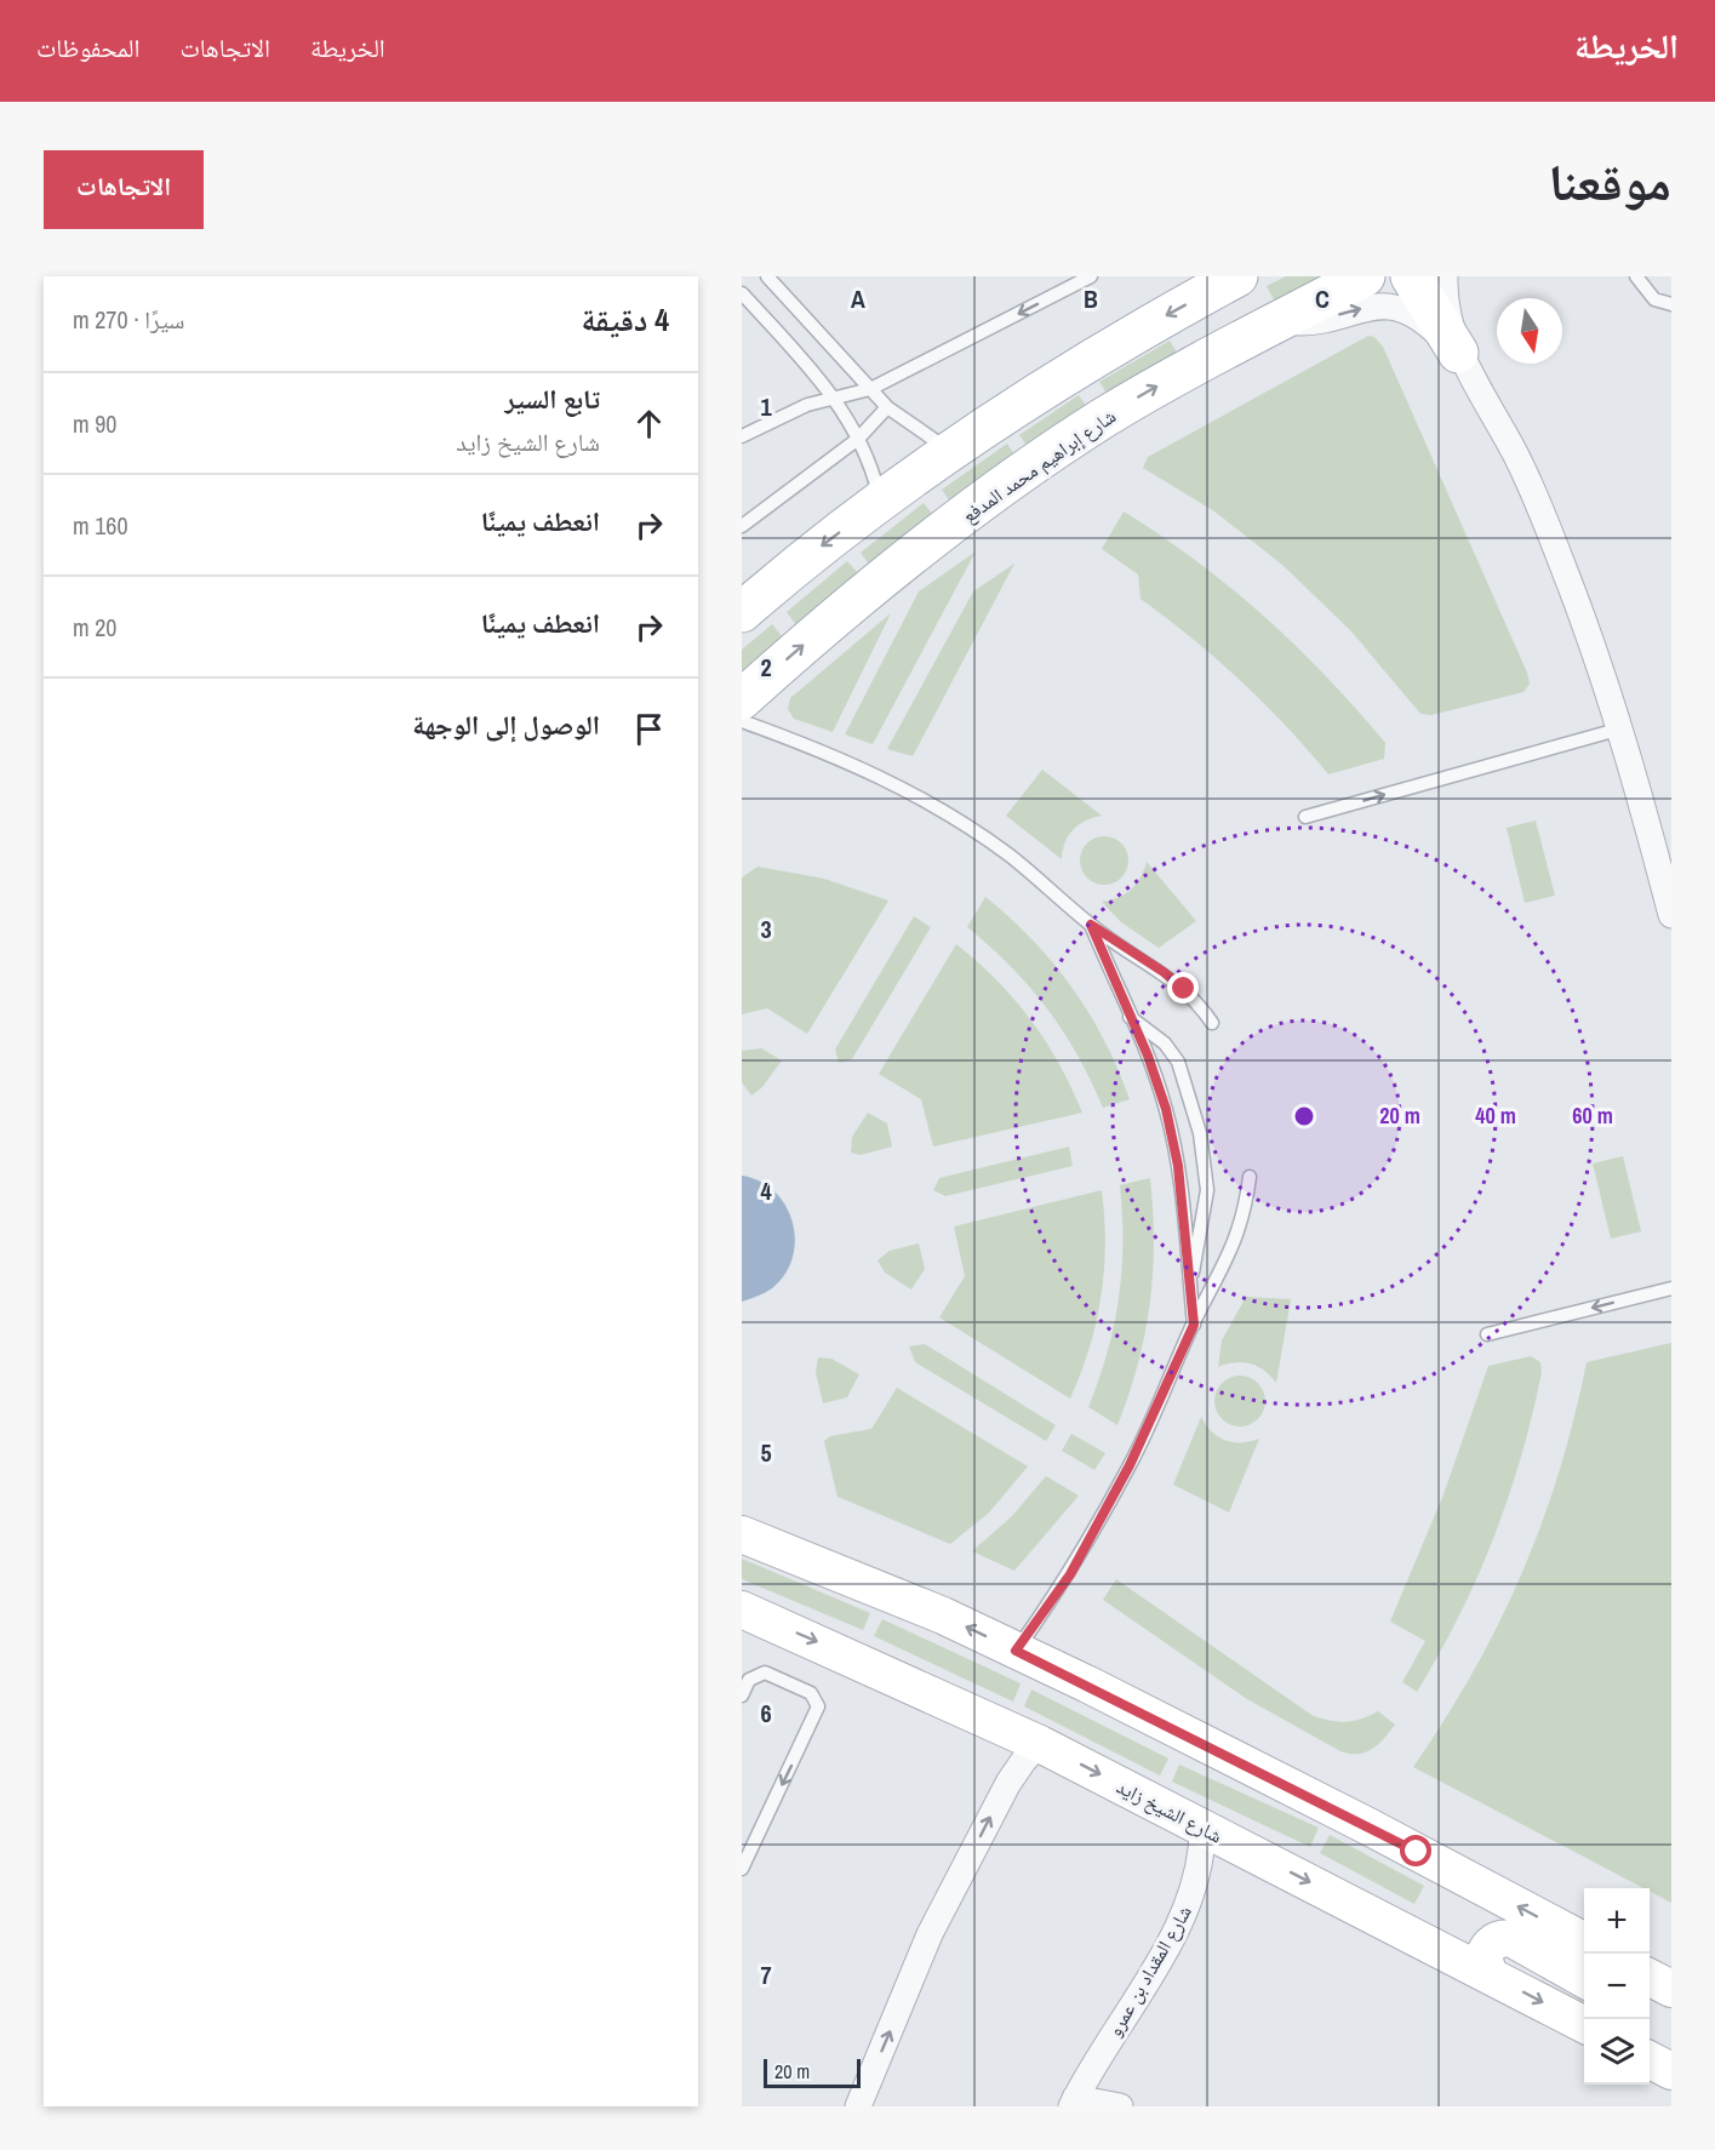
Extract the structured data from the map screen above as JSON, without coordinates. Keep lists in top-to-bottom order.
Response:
{
  "streets": {
    "main road": ["شارع إبراهيم محمد المدفع", "شارع الشيخ زايد"],
    "street": ["شارع المقداد بن عمرو"]
  },
  "crossings": [
    ["شارع الشيخ زايد", "شارع المقداد بن عمرو"]
  ],
  "scale_bar": "20 m",
  "north": "bottom",
  "page": {
    "header": "الخريطة",
    "nav": ["الخريطة", "الاتجاهات", "المحفوظات"],
    "title": "موقعنا",
    "buttons": "الاتجاهات",
    "heading": ["4 دقيقة", "سيرًا · 270 m"],
    "list": [
      ["تابع السير", "شارع الشيخ زايد", "90 m"],
      ["انعطف يمينًا", "160 m"],
      ["انعطف يمينًا", "20 m"],
      "الوصول إلى الوجهة"
    ],
    "map_buttons": ["+", "−"],
    "scale": "20 m"
  },
  "grid": {
    "columns": ["A", "B", "C"],
    "rows": [
      "1",
      "2",
      "3",
      "4",
      "5",
      "6",
      "7"
    ]
  },
  "rings": ["20 m", "40 m", "60 m"]
}
